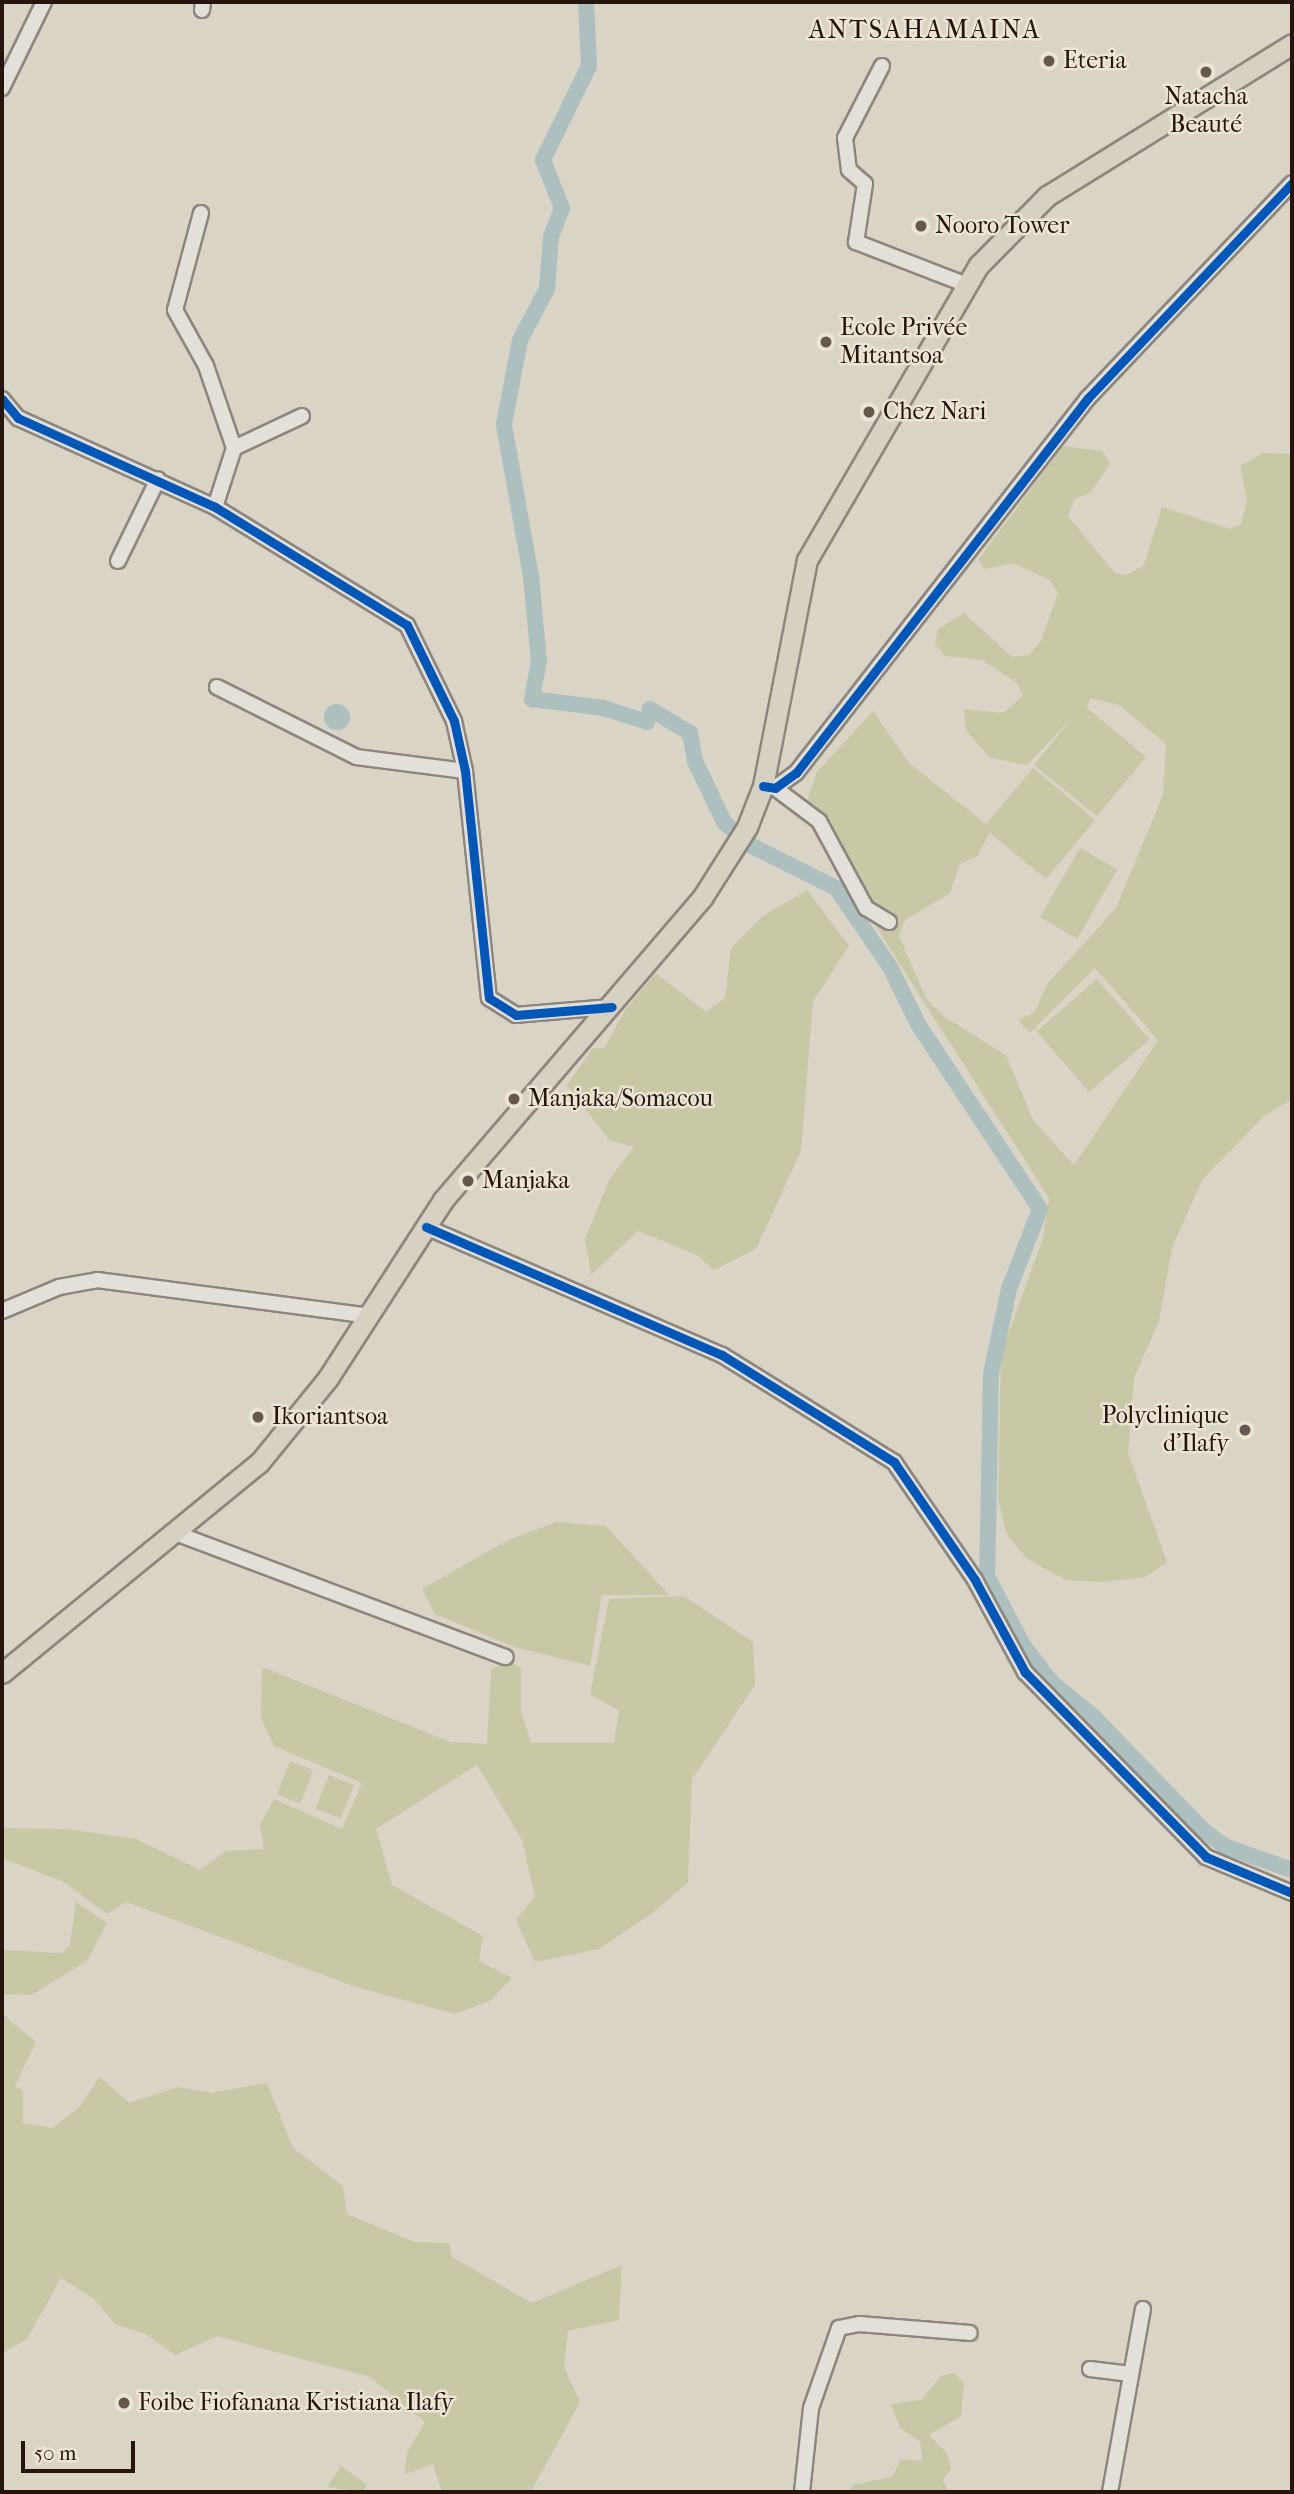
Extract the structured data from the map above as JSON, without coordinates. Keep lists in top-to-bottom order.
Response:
{
  "districts": ["ANTSAHAMAINA"],
  "places": [
    "Eteria",
    "Natacha Beauté",
    "Nooro Tower",
    "Ecole Privée Mitantsoa",
    "Chez Nari",
    "Manjaka/Somacou",
    "Manjaka",
    "Ikoriantsoa",
    "Polyclinique d'Ilafy",
    "Foibe Fiofanana Kristiana Ilafy"
  ],
  "scale_bar": "50 m"
}
